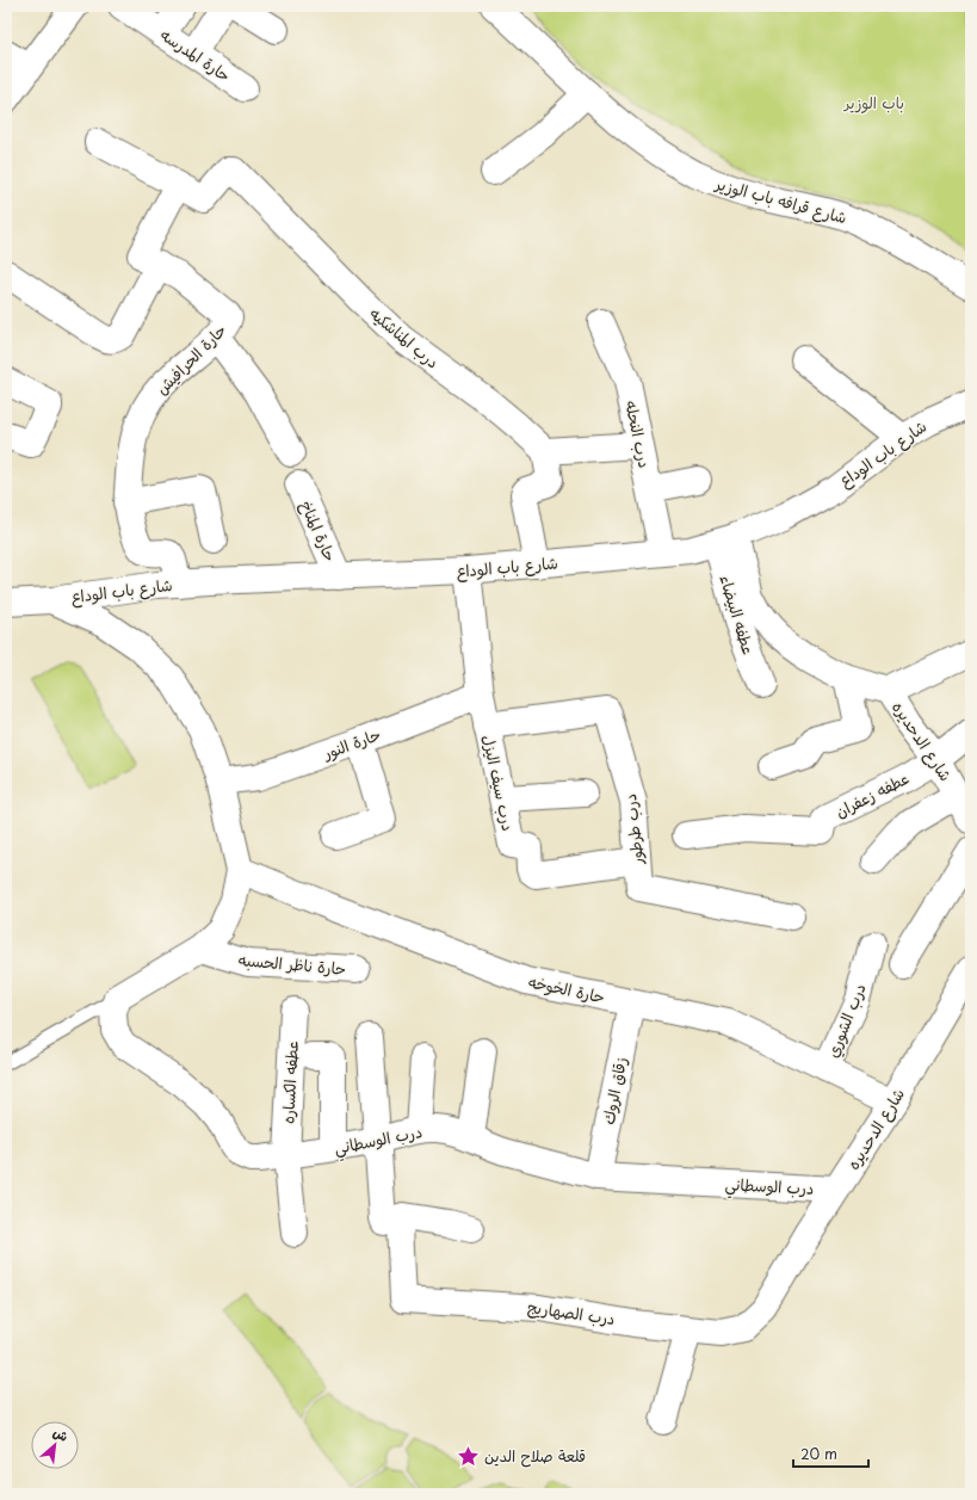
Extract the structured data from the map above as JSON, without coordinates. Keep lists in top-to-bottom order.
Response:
{
  "streets": {
    "street": [
      "حارة المدرسه",
      "شارع قرافه باب الوزير",
      "درب المناشكيه",
      "حارة الحرافيش",
      "درب النحله",
      "شارع باب الوداع",
      "حارة المناخ",
      "عطفه البيضاء",
      "شارع الدحديره",
      "حارة النور",
      "درب سيف اليزل",
      "عطفه زعفران",
      "درب طرطور",
      "حارة ناظر الحسبه",
      "حارة الخوخه",
      "درب الشوري",
      "عطفه الكساره",
      "زقاق الروك",
      "درب الوسطاني",
      "درب الصهاريج"
    ]
  },
  "crossings": [
    ["درب المناشكيه", "حارة الحرافيش"],
    ["حارة الحرافيش", "شارع باب الوداع"],
    ["درب النحله", "شارع باب الوداع"],
    ["شارع باب الوداع", "حارة المناخ"],
    ["شارع باب الوداع", "عطفه البيضاء"],
    ["شارع باب الوداع", "شارع الدحديره"],
    ["شارع باب الوداع", "درب سيف اليزل"],
    ["عطفه البيضاء", "شارع الدحديره"],
    ["شارع الدحديره", "عطفه زعفران"],
    ["شارع الدحديره", "حارة الخوخه"],
    ["شارع الدحديره", "درب الوسطاني"],
    ["شارع الدحديره", "درب الصهاريج"],
    ["حارة النور", "درب سيف اليزل"],
    ["درب سيف اليزل", "درب طرطور"],
    ["حارة الخوخه", "درب الشوري"],
    ["حارة الخوخه", "زقاق الروك"],
    ["عطفه الكساره", "درب الوسطاني"],
    ["زقاق الروك", "درب الوسطاني"],
    ["درب الوسطاني", "درب الصهاريج"]
  ],
  "parks": ["باب الوزير"],
  "places": {
    "place": ["قلعة صلاح الدين"]
  },
  "scale_bar": "20 m",
  "north": "top right"
}
